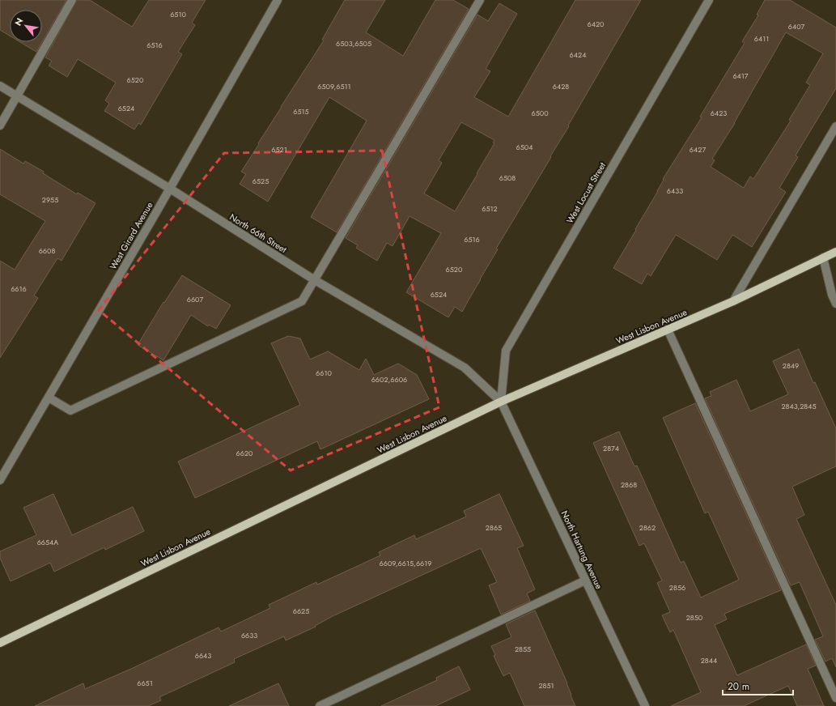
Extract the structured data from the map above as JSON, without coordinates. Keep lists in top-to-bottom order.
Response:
{
  "streets": {
    "main road": ["West Lisbon Avenue"],
    "street": [
      "West Locust Street",
      "North 66th Street",
      "West Girard Avenue",
      "North Hartung Avenue"
    ]
  },
  "crossings": [
    ["West Locust Street", "North 66th Street"],
    ["West Locust Street", "West Lisbon Avenue"],
    ["West Locust Street", "North Hartung Avenue"],
    ["North 66th Street", "West Girard Avenue"],
    ["North 66th Street", "West Lisbon Avenue"],
    ["North 66th Street", "North Hartung Avenue"],
    ["West Lisbon Avenue", "North Hartung Avenue"]
  ],
  "house_numbers": [
    "6510",
    "6420",
    "6407",
    "6411",
    "6503,6505",
    "6516",
    "6424",
    "6417",
    "6520",
    "6509,6511",
    "6428",
    "6524",
    "6515",
    "6500",
    "6423",
    "6504",
    "6521",
    "6427",
    "6508",
    "6525",
    "6433",
    "2955",
    "6512",
    "6516",
    "6608",
    "6520",
    "6616",
    "6524",
    "6607",
    "2849",
    "6610",
    "6602,6606",
    "2843,2845",
    "2874",
    "6620",
    "2868",
    "2865",
    "2862",
    "6654A",
    "6609,6615,6619",
    "2856",
    "6625",
    "2850",
    "6633",
    "2855",
    "6643",
    "2844",
    "6651",
    "2851"
  ],
  "scale_bar": "20 m",
  "north": "top left"
}
